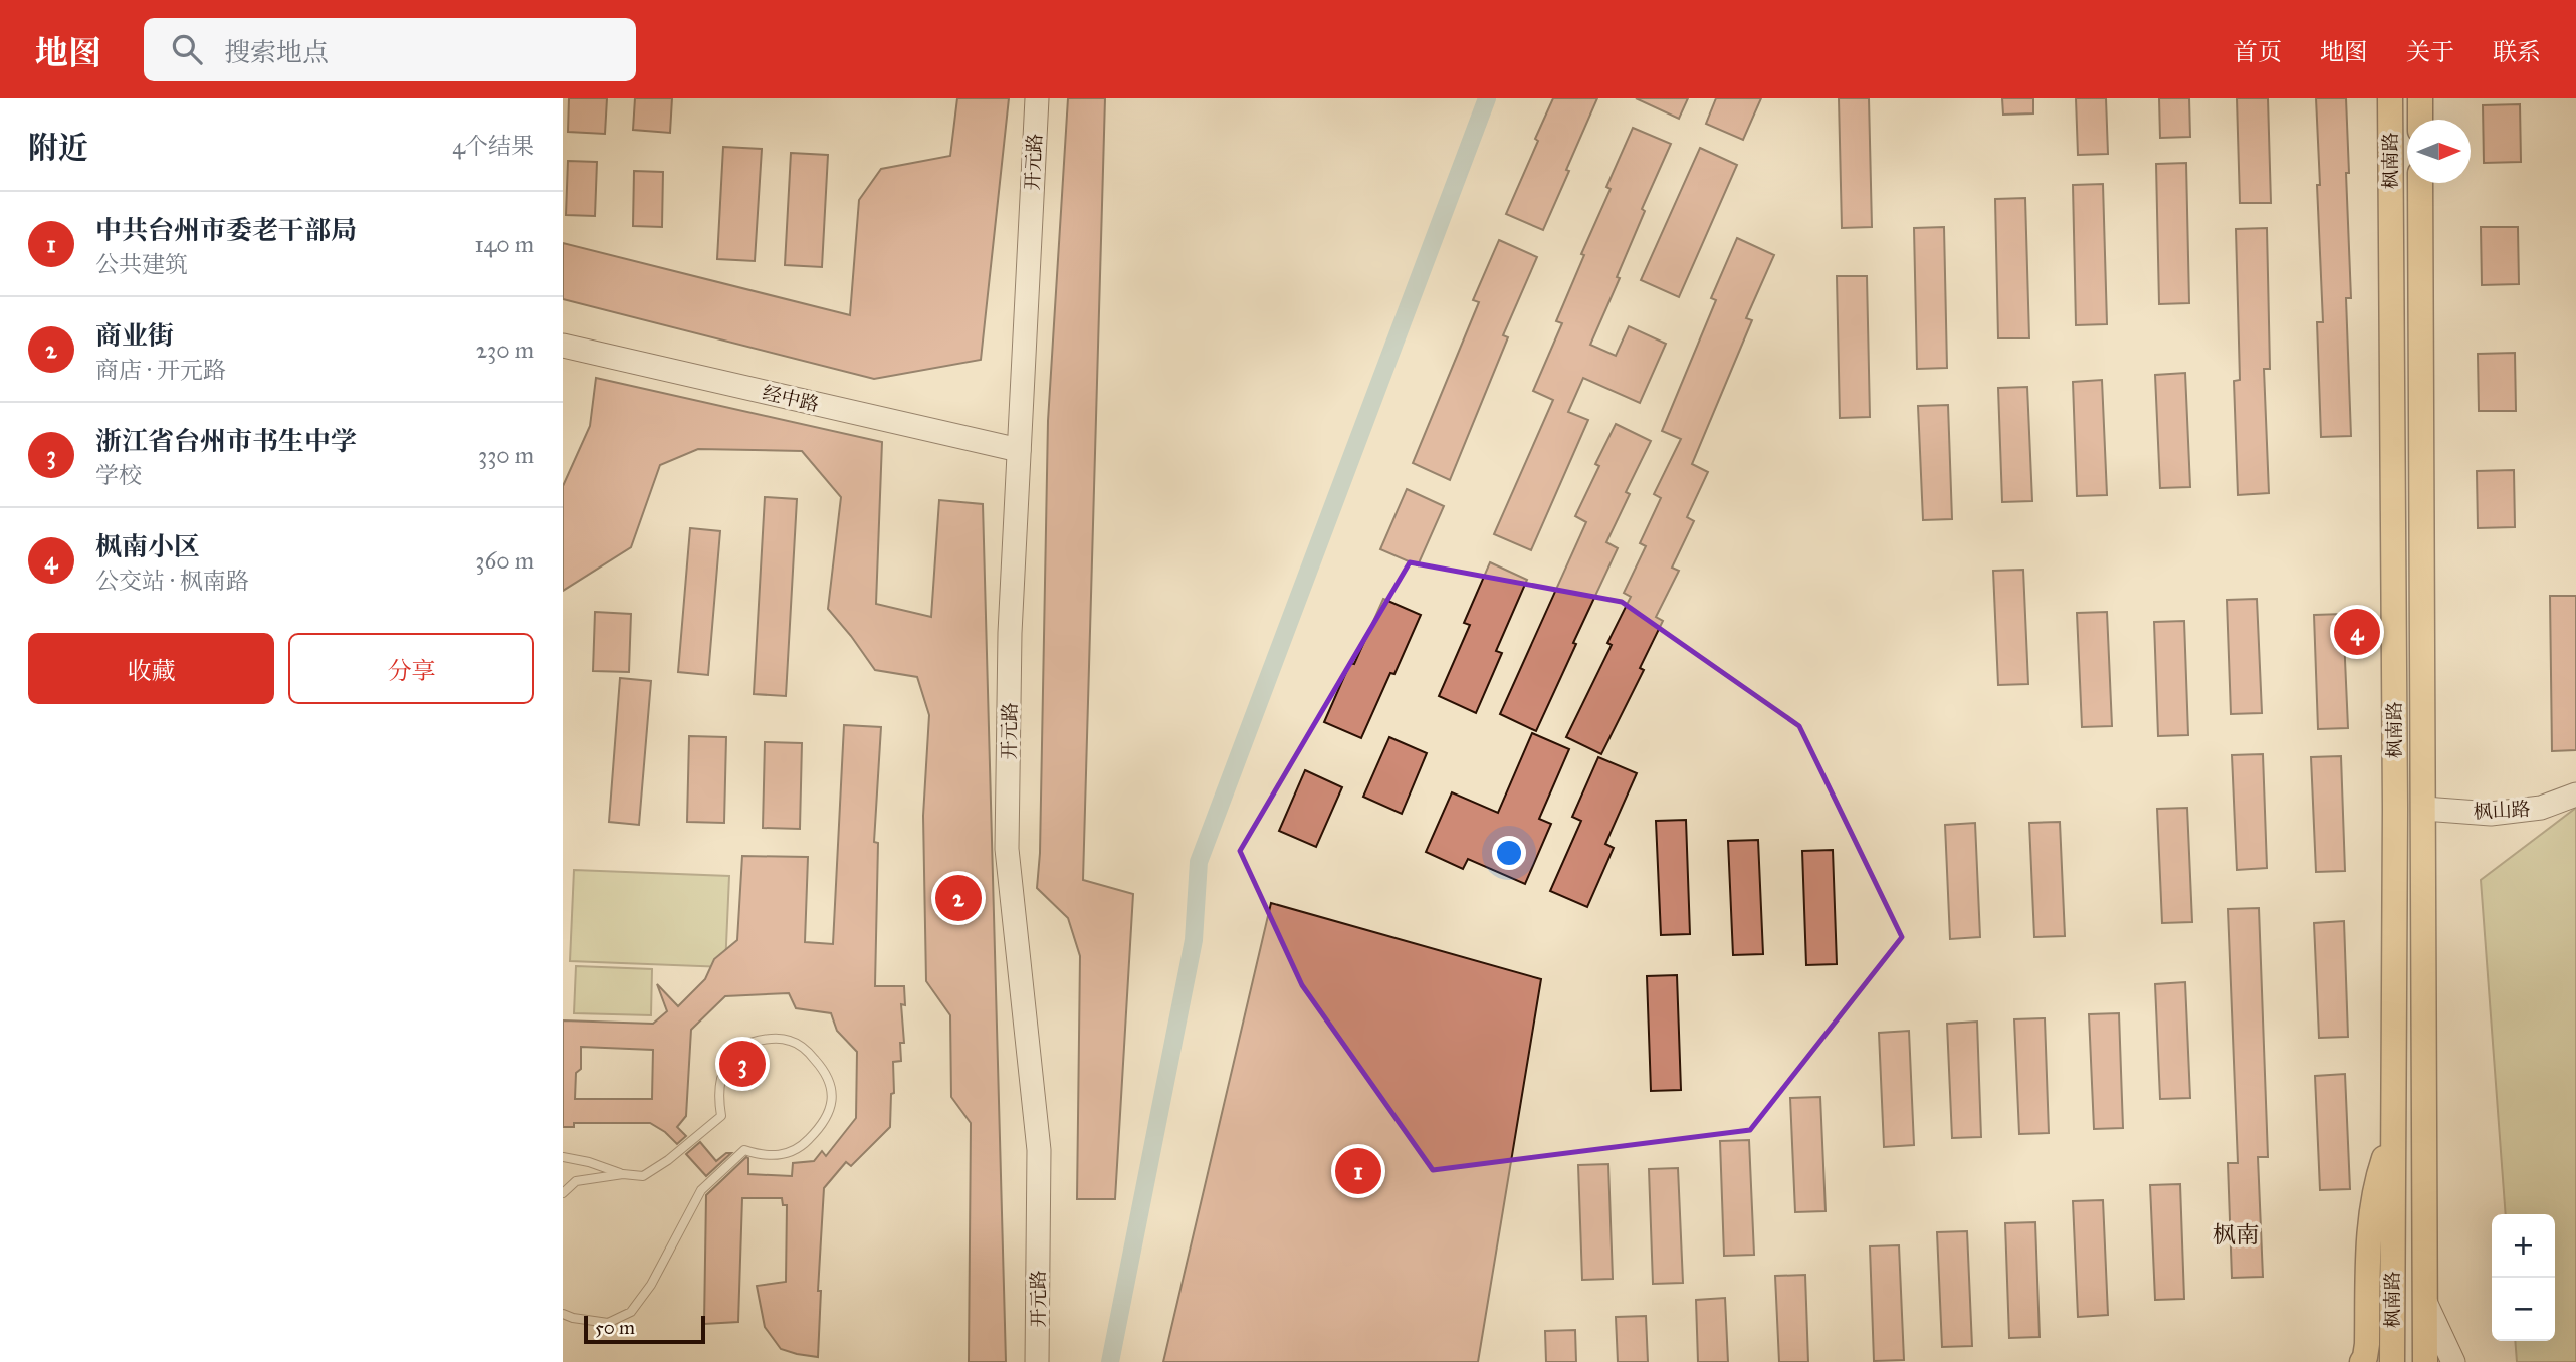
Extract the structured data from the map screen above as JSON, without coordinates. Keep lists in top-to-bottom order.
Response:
{
  "streets": {
    "main road": [
      "枫南路",
      "开元路",
      "经中路",
      "枫山路"
    ]
  },
  "crossings": [
    ["枫南路", "枫山路"],
    ["开元路", "经中路"]
  ],
  "districts": ["枫南"],
  "scale_bar": "50 m",
  "north": "right",
  "page": {
    "header": "地图",
    "search": "搜索地点",
    "nav": [
      "首页",
      "地图",
      "关于",
      "联系"
    ],
    "heading": ["附近", "4个结果"],
    "list": [
      {
        "mark": "1",
        "name": "中共台州市委老干部局",
        "note": "公共建筑",
        "value": "140 m"
      },
      {
        "mark": "2",
        "name": "商业街",
        "note": "商店 · 开元路",
        "value": "230 m"
      },
      {
        "mark": "3",
        "name": "浙江省台州市书生中学",
        "note": "学校",
        "value": "330 m"
      },
      {
        "mark": "4",
        "name": "枫南小区",
        "note": "公交站 · 枫南路",
        "value": "360 m"
      }
    ],
    "pins": [
      "4",
      "2",
      "3",
      "1"
    ],
    "buttons": ["收藏", "分享"],
    "map_buttons": ["+", "−"],
    "scale": "50 m"
  }
}
